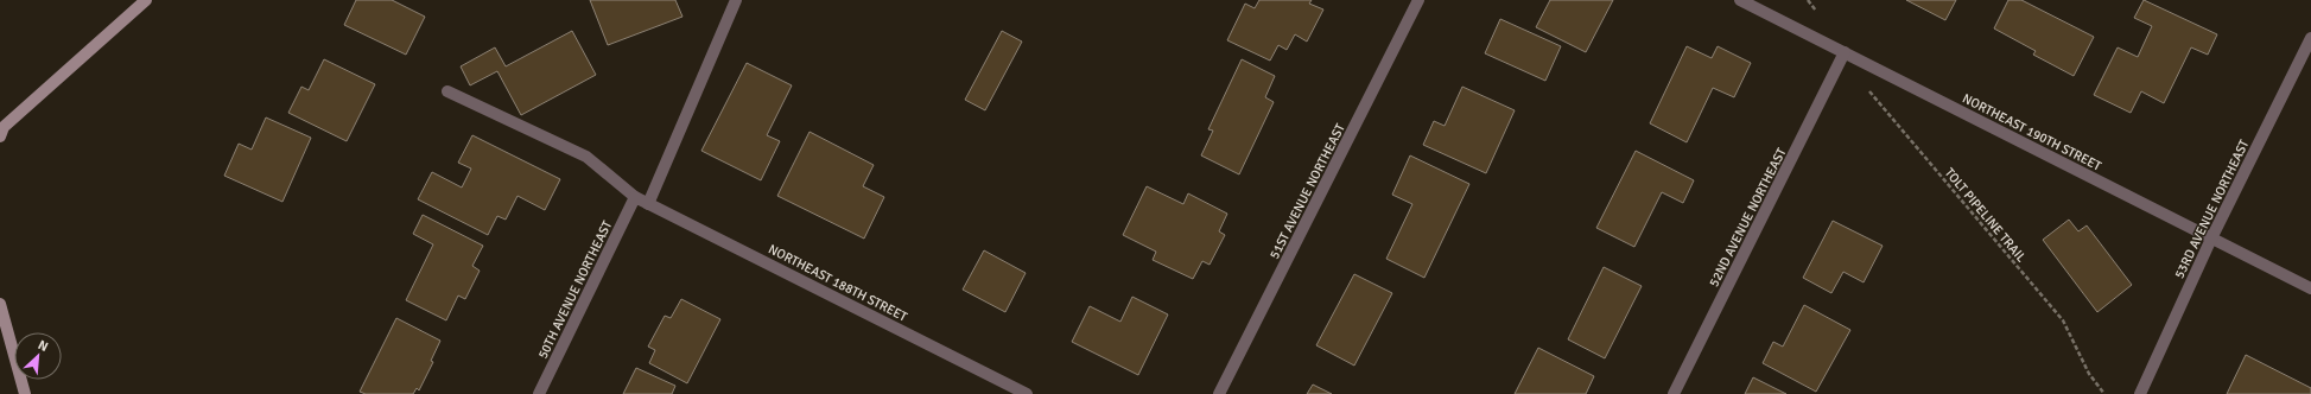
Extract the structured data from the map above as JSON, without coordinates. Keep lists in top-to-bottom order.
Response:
{
  "streets": {
    "street": [
      "NORTHEAST 190TH STREET",
      "51ST AVENUE NORTHEAST",
      "53RD AVENUE NORTHEAST",
      "52ND AVENUE NORTHEAST",
      "NORTHEAST 188TH STREET",
      "50TH AVENUE NORTHEAST"
    ],
    "path": ["TOLT PIPELINE TRAIL"]
  },
  "crossings": [
    ["NORTHEAST 190TH STREET", "53RD AVENUE NORTHEAST"],
    ["NORTHEAST 190TH STREET", "52ND AVENUE NORTHEAST"],
    ["NORTHEAST 188TH STREET", "50TH AVENUE NORTHEAST"]
  ],
  "north": "top right"
}
